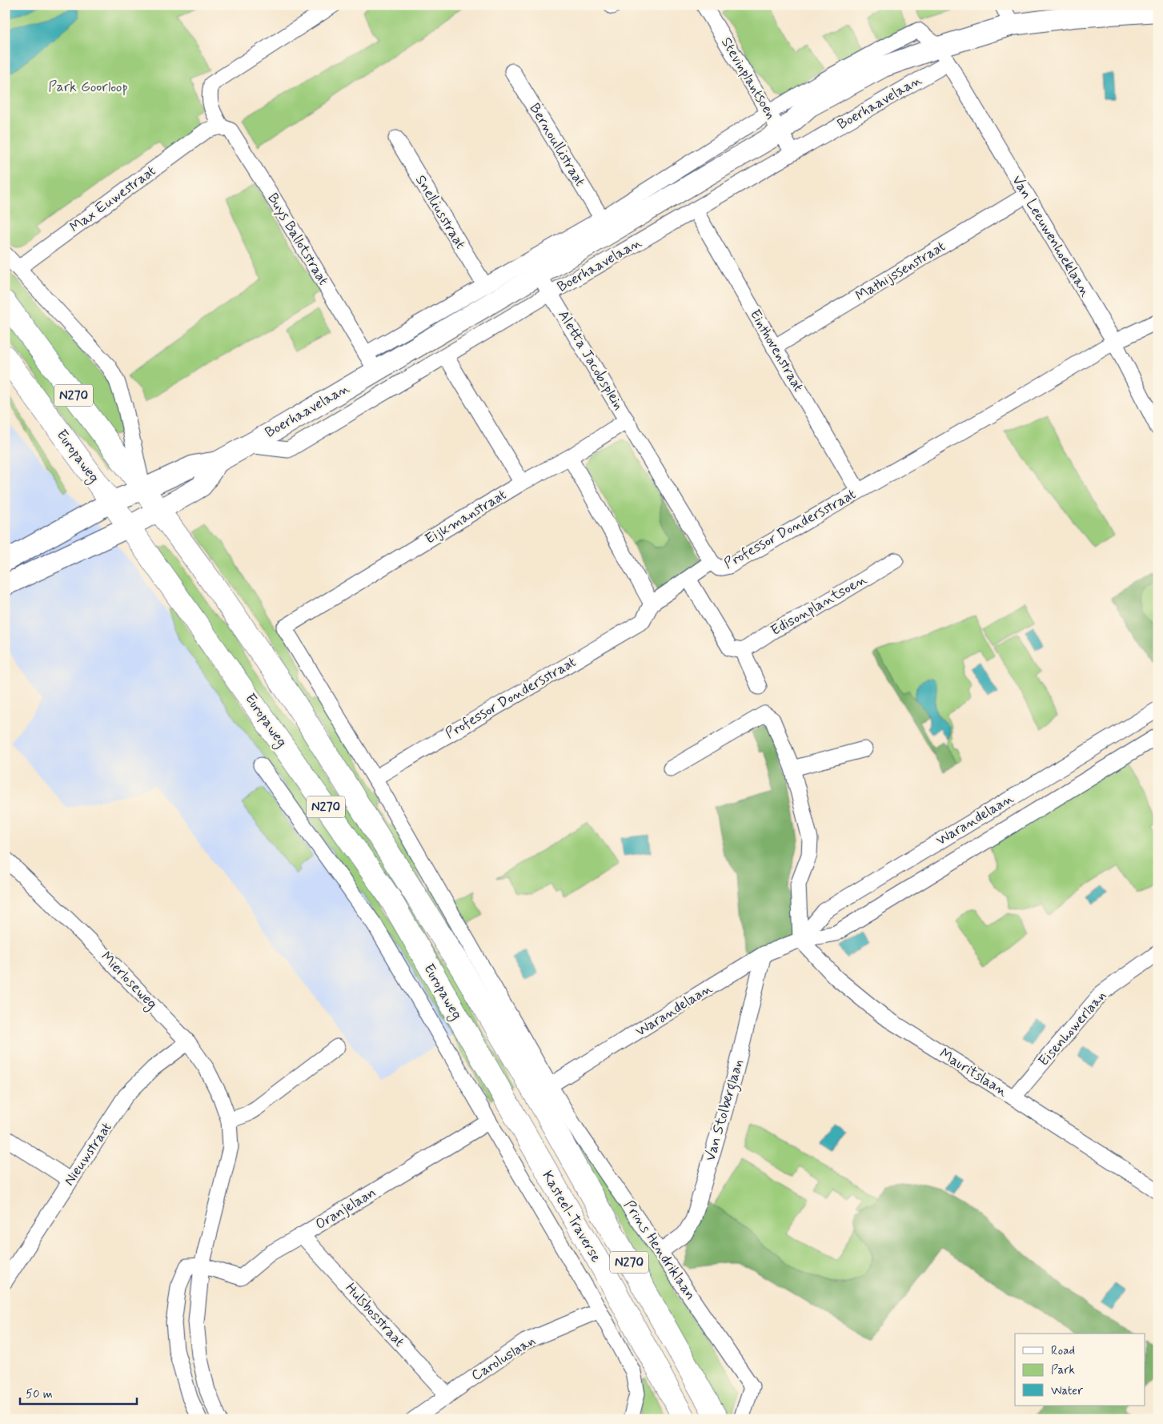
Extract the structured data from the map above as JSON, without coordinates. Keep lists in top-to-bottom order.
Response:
{
  "streets": {
    "main road": [
      "Boerhaavelaan",
      "N270",
      "Europaweg",
      "Kasteel-Traverse"
    ],
    "street": [
      "Stevinplantsoen",
      "Bernoullistraat",
      "Max Euwestraat",
      "Snelliusstraat",
      "Van Leeuwenhoeklaan",
      "Buys Ballotstraat",
      "Mathijssenstraat",
      "Einthovenstraat",
      "Aletta Jacobsplein",
      "Eijkmanstraat",
      "Professor Dondersstraat",
      "Edisonplantsoen",
      "Warandelaan",
      "Mierloseweg",
      "Eisenhowerlaan",
      "Mauritslaan",
      "Van Stolberglaan",
      "Nieuwstraat",
      "Oranjelaan",
      "Prins Hendriklaan",
      "Hulsbosstraat",
      "Caroluslaan"
    ]
  },
  "crossings": [
    ["Stevinplantsoen", "Boerhaavelaan"],
    ["Boerhaavelaan", "Bernoullistraat"],
    ["Boerhaavelaan", "Snelliusstraat"],
    ["Boerhaavelaan", "Van Leeuwenhoeklaan"],
    ["Boerhaavelaan", "Buys Ballotstraat"],
    ["Boerhaavelaan", "Einthovenstraat"],
    ["Boerhaavelaan", "Aletta Jacobsplein"],
    ["Boerhaavelaan", "Europaweg"],
    ["Boerhaavelaan", "Eijkmanstraat"],
    ["Max Euwestraat", "Buys Ballotstraat"],
    ["Max Euwestraat", "Europaweg"],
    ["Van Leeuwenhoeklaan", "Mathijssenstraat"],
    ["Van Leeuwenhoeklaan", "Professor Dondersstraat"],
    ["Mathijssenstraat", "Einthovenstraat"],
    ["Einthovenstraat", "Professor Dondersstraat"],
    ["Aletta Jacobsplein", "Eijkmanstraat"],
    ["Aletta Jacobsplein", "Professor Dondersstraat"],
    ["Europaweg", "Oranjelaan"],
    ["Europaweg", "Kasteel-Traverse"],
    ["Europaweg", "Caroluslaan"],
    ["Eijkmanstraat", "Professor Dondersstraat"],
    ["Warandelaan", "Mauritslaan"],
    ["Warandelaan", "Van Stolberglaan"],
    ["Warandelaan", "Prins Hendriklaan"],
    ["Mierloseweg", "Nieuwstraat"],
    ["Mierloseweg", "Oranjelaan"],
    ["Eisenhowerlaan", "Mauritslaan"],
    ["Van Stolberglaan", "Prins Hendriklaan"],
    ["Oranjelaan", "Hulsbosstraat"],
    ["Hulsbosstraat", "Caroluslaan"]
  ],
  "parks": ["Park Goorloop"],
  "legend": ["Road", "Park", "Water"],
  "scale_bar": "50 m"
}
